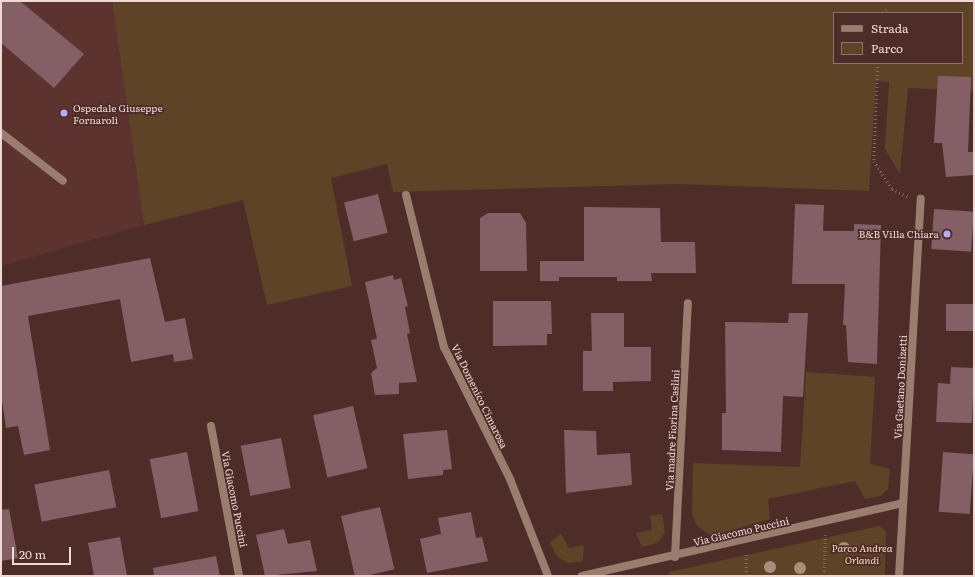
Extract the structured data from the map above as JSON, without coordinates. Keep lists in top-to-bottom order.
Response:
{
  "streets": {
    "street": [
      "Via Gaetano Donizetti",
      "Via Domenico Cimarosa",
      "Via madre Fiorina Caslini",
      "Via Giacomo Puccini"
    ]
  },
  "crossings": [
    ["Via Gaetano Donizetti", "Via Giacomo Puccini"],
    ["Via madre Fiorina Caslini", "Via Giacomo Puccini"]
  ],
  "parks": ["Parco Andrea Orlandi"],
  "places": ["Ospedale Giuseppe Fornaroli", "B&B Villa Chiara"],
  "legend": ["Strada", "Parco"],
  "scale_bar": "20 m"
}
